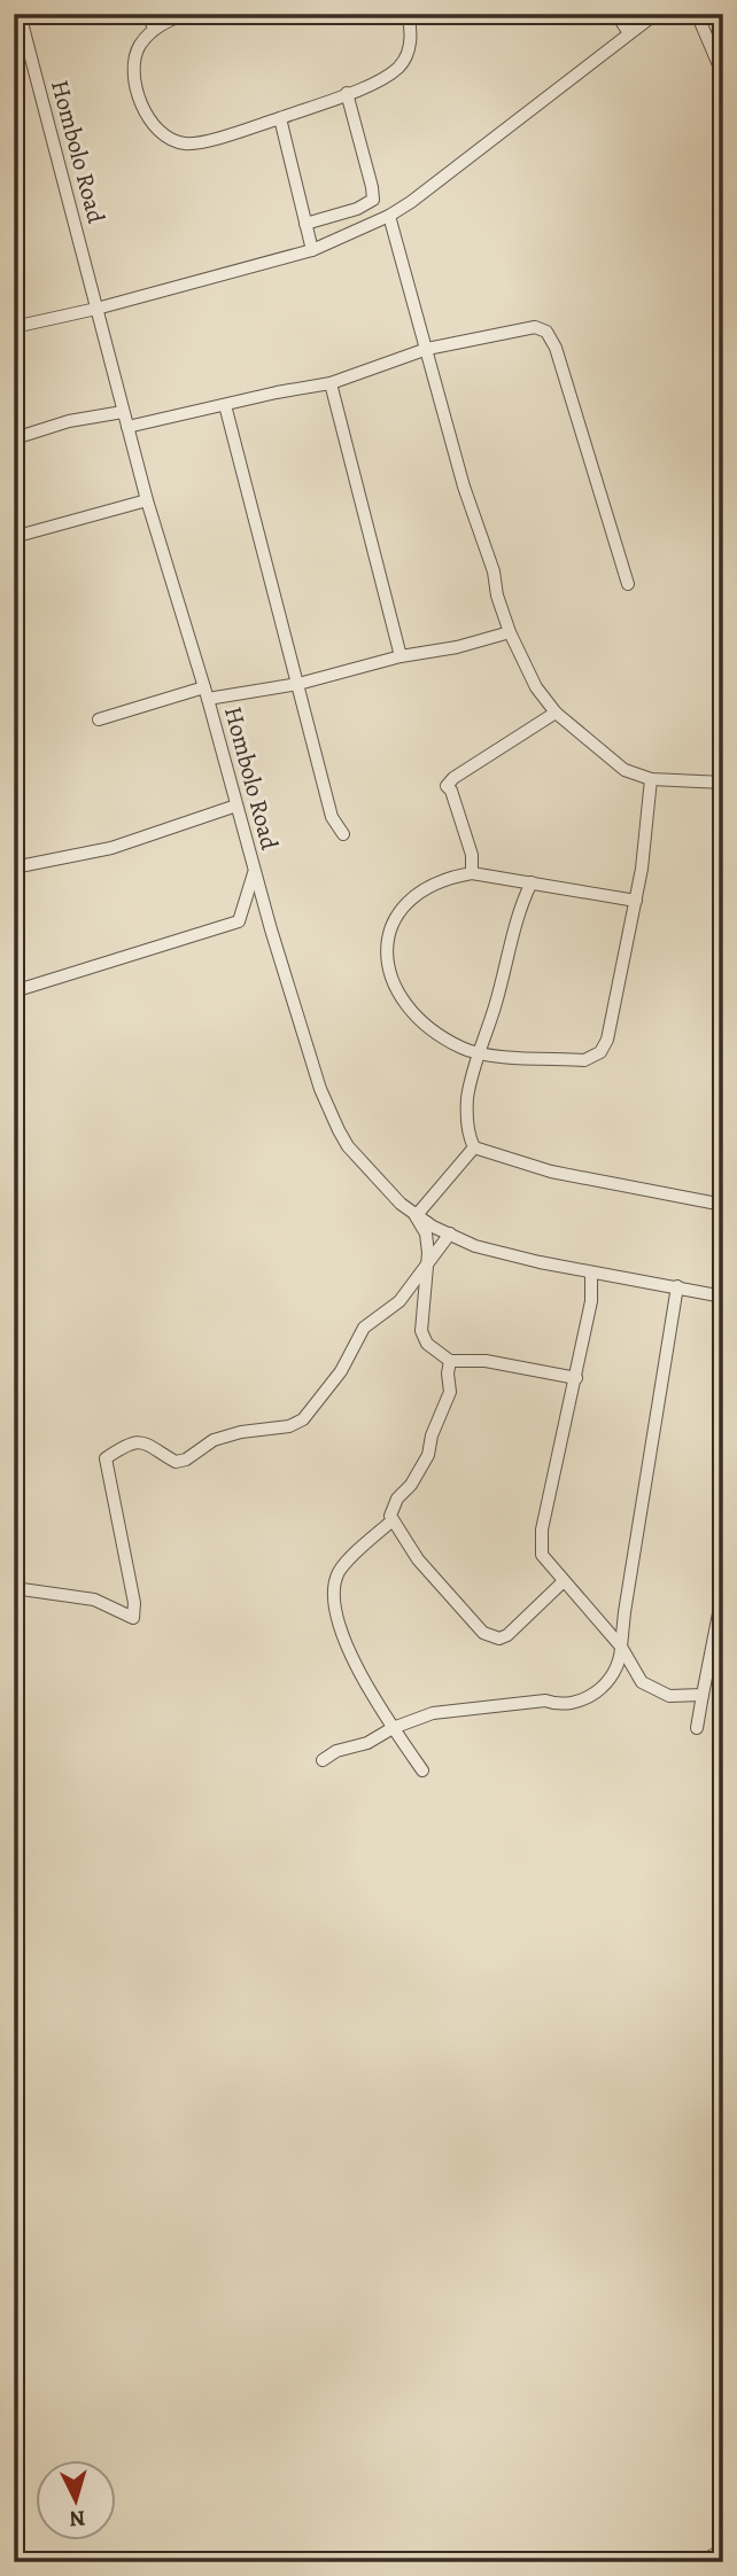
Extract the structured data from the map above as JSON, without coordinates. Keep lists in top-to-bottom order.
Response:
{
  "streets": {
    "street": ["Hombolo Road"]
  },
  "north": "bottom"
}
